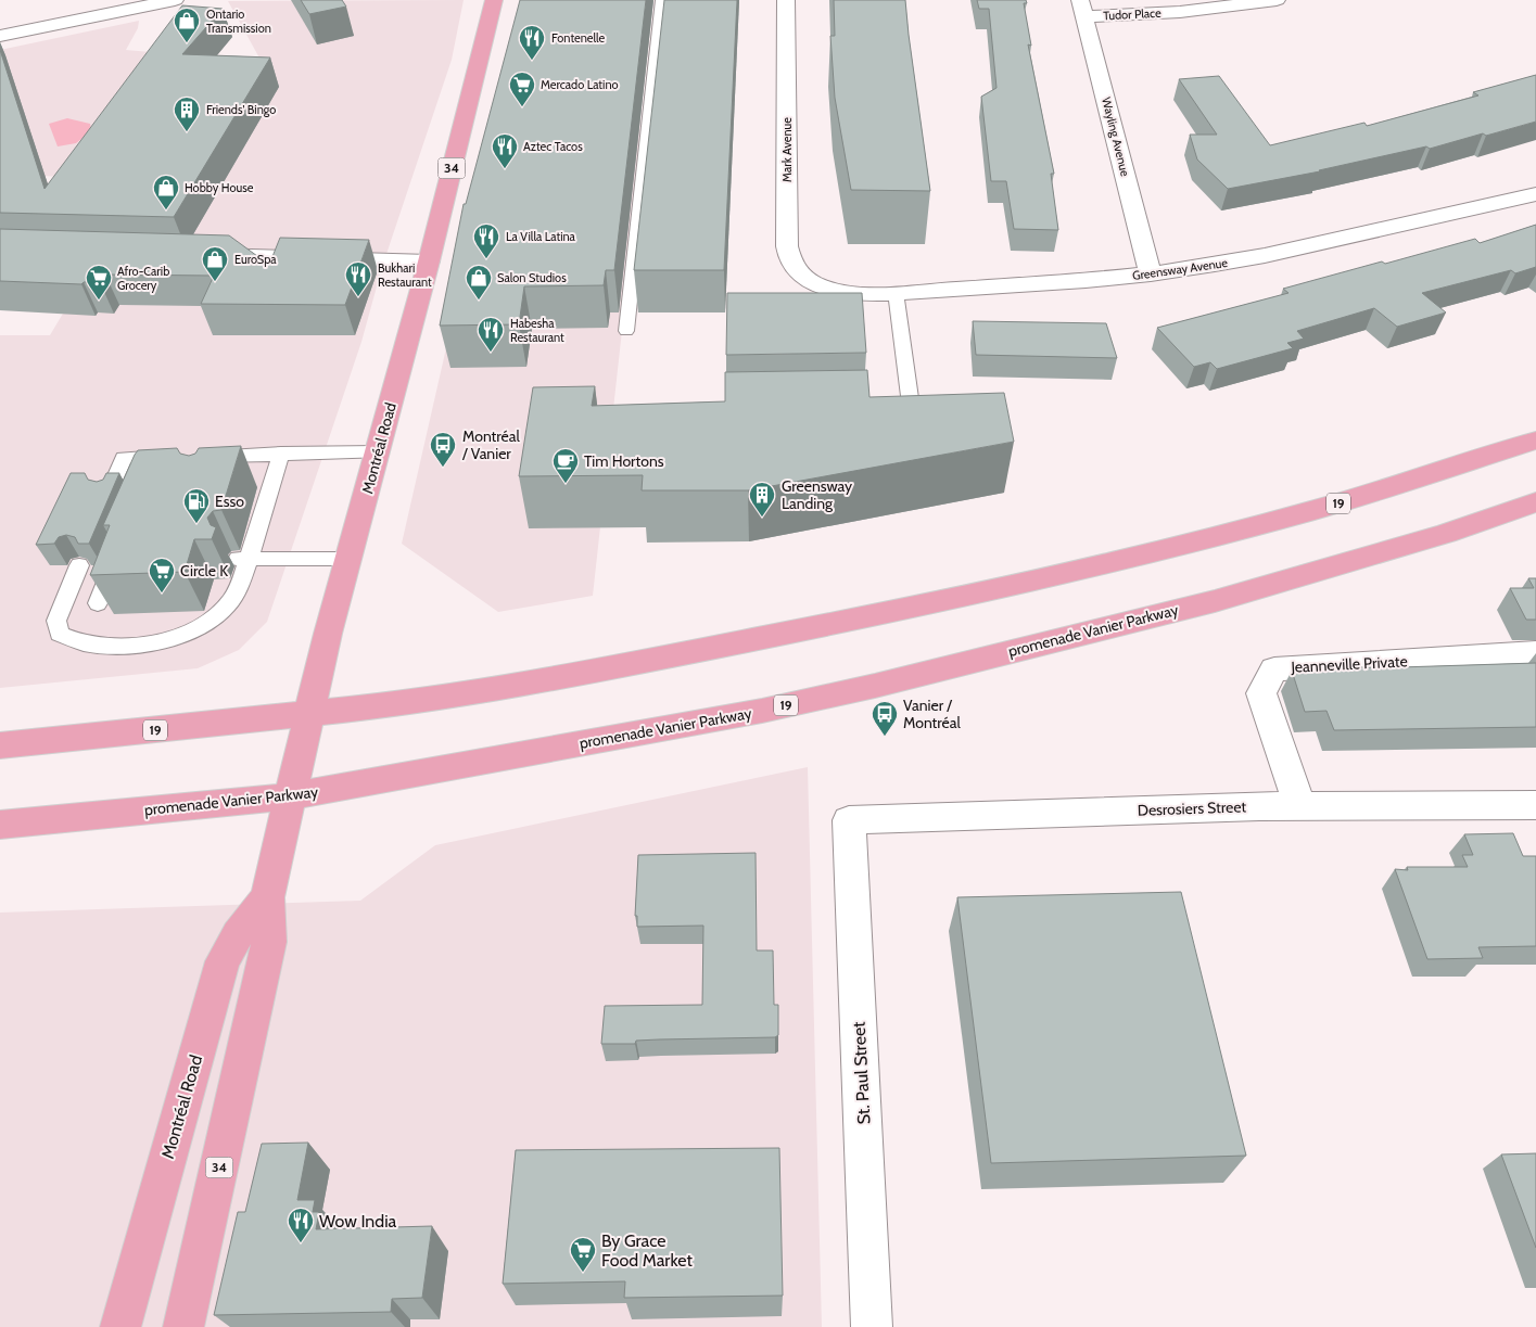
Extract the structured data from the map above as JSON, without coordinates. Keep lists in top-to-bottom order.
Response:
{
  "streets": {
    "main road": [
      "34",
      "Montréal Road",
      "19",
      "promenade Vanier Parkway"
    ],
    "street": [
      "Tudor Place",
      "Wayling Avenue",
      "Mark Avenue",
      "Greensway Avenue",
      "Jeanneville Private",
      "Desrosiers Street",
      "St. Paul Street"
    ]
  },
  "crossings": [
    ["Tudor Place", "Wayling Avenue"],
    ["Wayling Avenue", "Greensway Avenue"],
    ["Mark Avenue", "Greensway Avenue"],
    ["Montréal Road", "19"],
    ["Montréal Road", "promenade Vanier Parkway"],
    ["Jeanneville Private", "Desrosiers Street"],
    ["Desrosiers Street", "St. Paul Street"]
  ],
  "places": {
    "shop": [
      "Ontario Transmission",
      "Hobby House",
      "EuroSpa",
      "Salon Studios"
    ],
    "restaurant": [
      "Fontenelle",
      "Aztec Tacos",
      "La Villa Latina",
      "Bukhari Restaurant",
      "Habesha Restaurant",
      "Wow India"
    ],
    "supermarket": [
      "Mercado Latino",
      "Afro-Carib Grocery",
      "Circle K",
      "By Grace Food Market"
    ],
    "building": ["Friends' Bingo", "Greensway Landing"],
    "bus stop": ["Montréal / Vanier", "Vanier / Montréal"],
    "cafe": ["Tim Hortons"],
    "fuel station": ["Esso"]
  }
}
